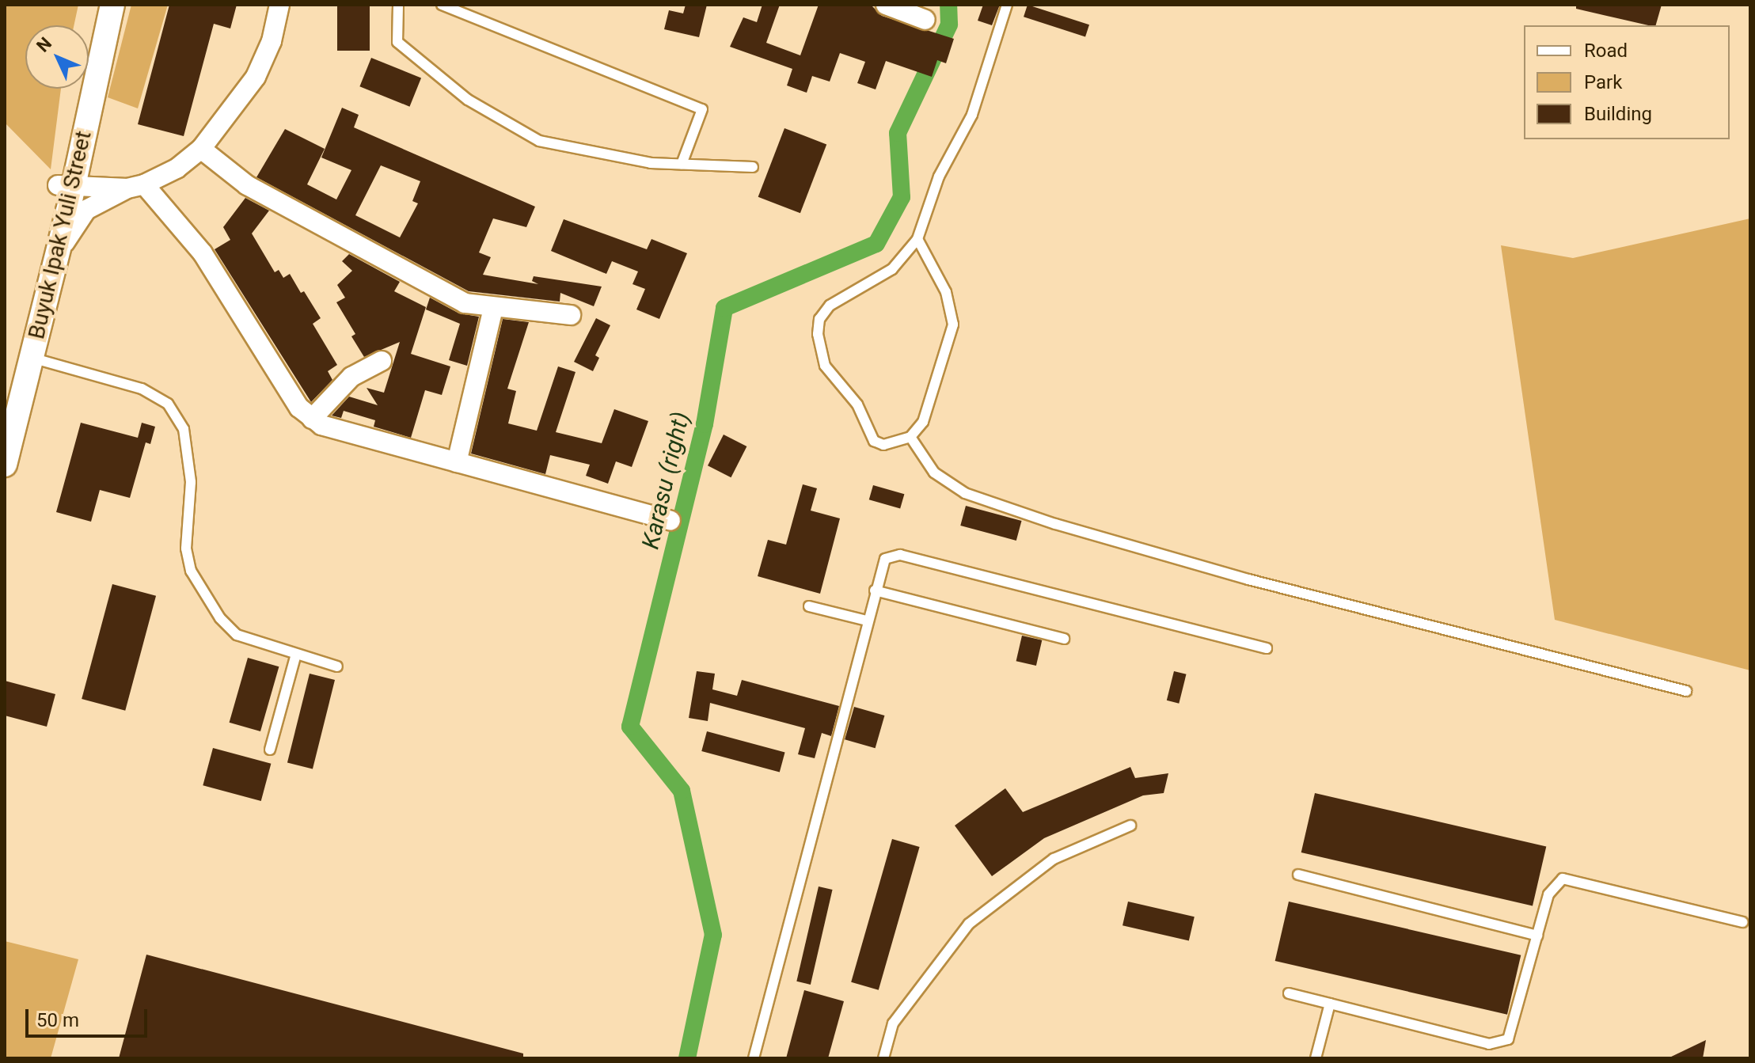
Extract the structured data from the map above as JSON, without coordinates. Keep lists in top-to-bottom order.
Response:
{
  "streets": {
    "street": ["Buyuk Ipak Yuli Street"]
  },
  "water": ["Karasu (right)"],
  "legend": ["Road", "Park", "Building"],
  "scale_bar": "50 m",
  "north": "top left"
}
